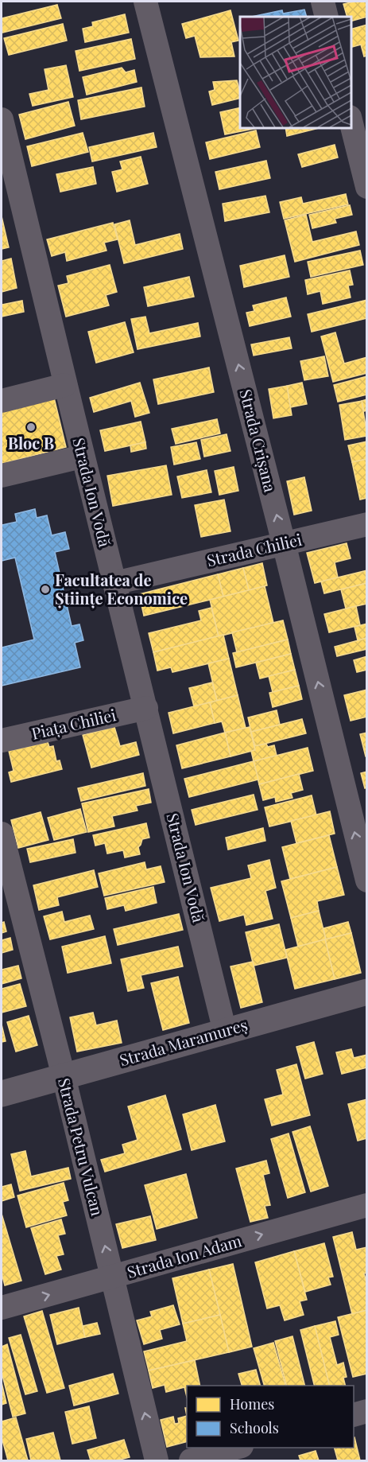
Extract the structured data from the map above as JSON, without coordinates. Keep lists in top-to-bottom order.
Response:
{
  "streets": {
    "street": [
      "Strada Crișana",
      "Strada Ion Vodă",
      "Strada Chiliei",
      "Piața Chiliei",
      "Strada Maramureș",
      "Strada Petru Vulcan",
      "Strada Ion Adam"
    ]
  },
  "crossings": [
    ["Strada Crișana", "Strada Chiliei"],
    ["Strada Ion Vodă", "Strada Chiliei"],
    ["Strada Ion Vodă", "Piața Chiliei"],
    ["Strada Ion Vodă", "Strada Maramureș"],
    ["Strada Maramureș", "Strada Petru Vulcan"],
    ["Strada Petru Vulcan", "Strada Ion Adam"]
  ],
  "one_way": ["Strada Crișana", "Strada Petru Vulcan", "Strada Ion Adam"],
  "places": ["Bloc B", "Facultatea de Științe Economice"],
  "legend": ["Homes", "Schools"]
}
